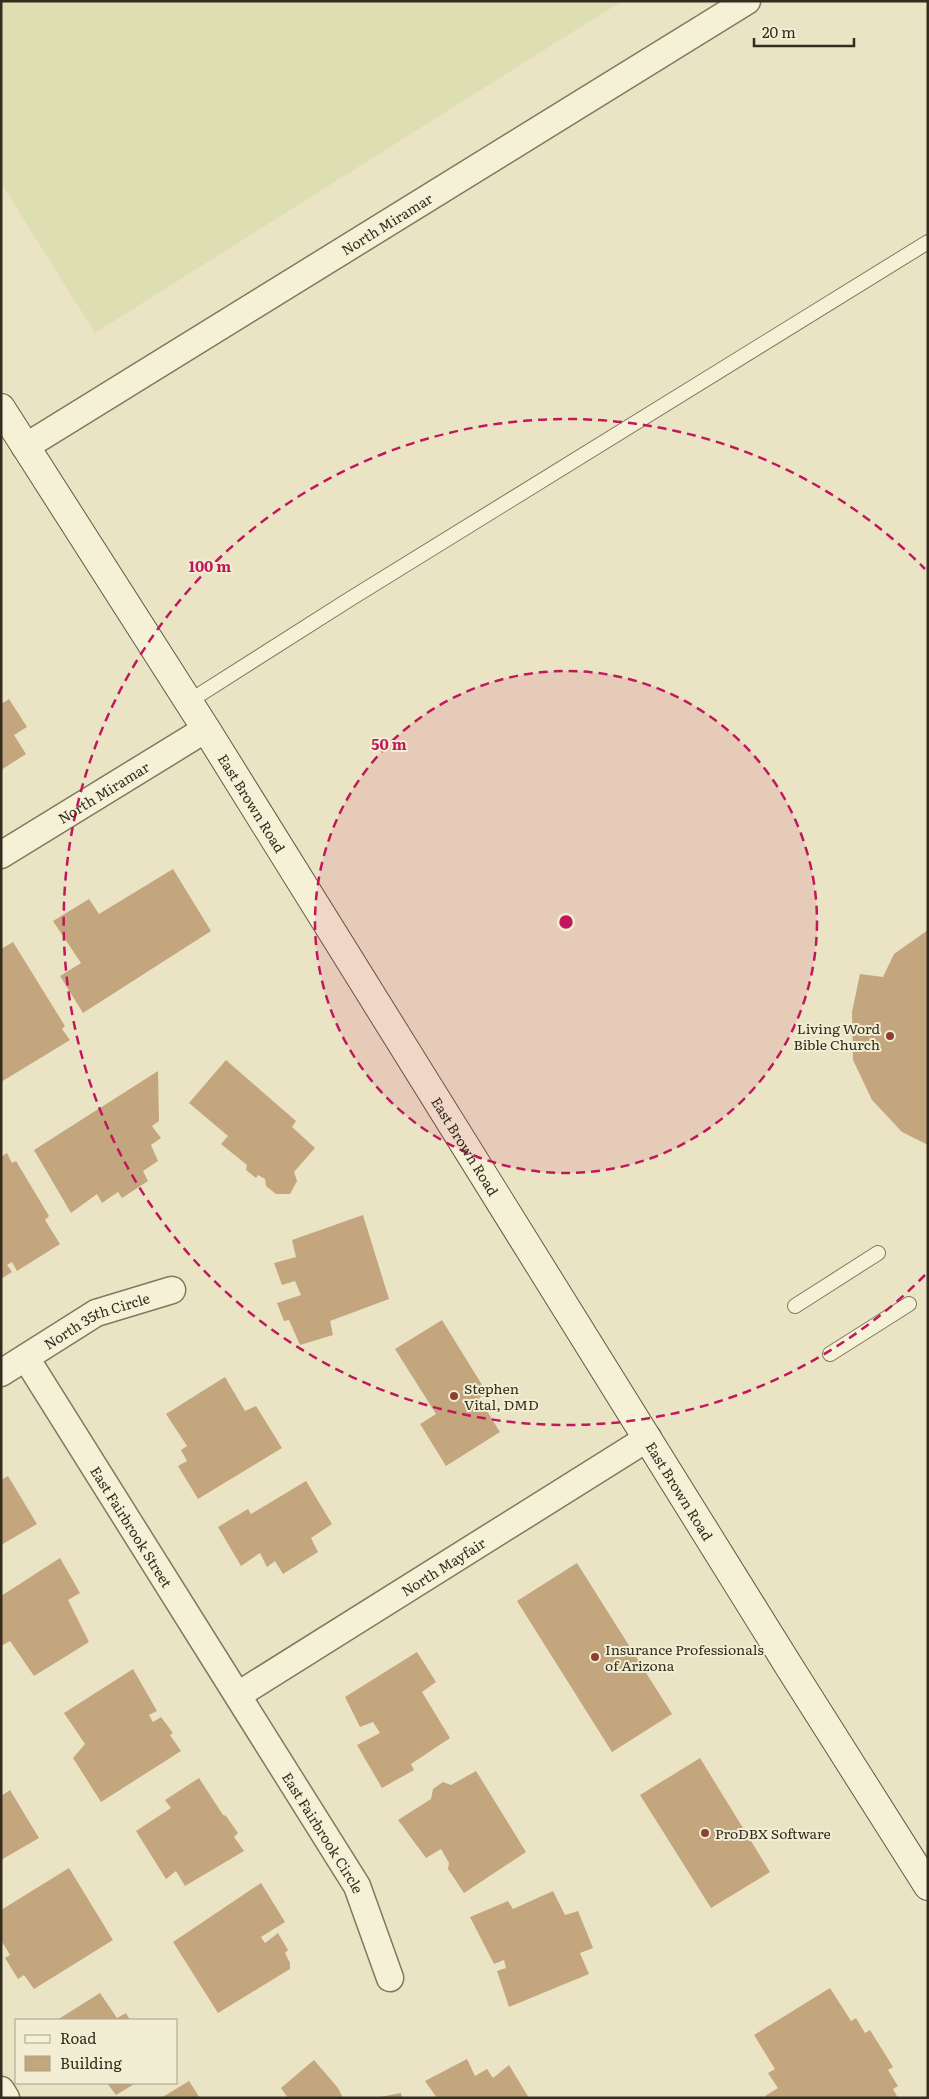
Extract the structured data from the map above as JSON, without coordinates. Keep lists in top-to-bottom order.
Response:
{
  "streets": {
    "main road": ["East Brown Road"],
    "street": [
      "North Miramar",
      "North 35th Circle",
      "East Fairbrook Street",
      "North Mayfair",
      "East Fairbrook Circle"
    ]
  },
  "crossings": [
    ["North Miramar", "East Brown Road"],
    ["East Brown Road", "North Mayfair"],
    ["North 35th Circle", "East Fairbrook Street"],
    ["East Fairbrook Street", "North Mayfair"],
    ["East Fairbrook Street", "East Fairbrook Circle"],
    ["North Mayfair", "East Fairbrook Circle"]
  ],
  "places": [
    "Living Word Bible Church",
    "Stephen Vital, DMD",
    "Insurance Professionals of Arizona",
    "ProDBX Software"
  ],
  "legend": ["Road", "Building"],
  "scale_bar": "20 m",
  "rings": ["100 m", "50 m"]
}
